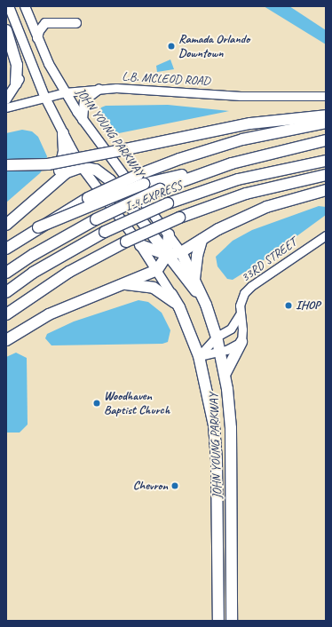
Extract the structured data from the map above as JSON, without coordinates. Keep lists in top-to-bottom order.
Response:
{
  "streets": {
    "highway": ["JOHN YOUNG PARKWAY", "I-4 EXPRESS"],
    "street": ["L.B. MCLEOD ROAD", "33RD STREET"]
  },
  "crossings": [
    ["L.B. MCLEOD ROAD", "JOHN YOUNG PARKWAY"],
    ["JOHN YOUNG PARKWAY", "33RD STREET"]
  ],
  "places": [
    "Ramada Orlando Downtown",
    "IHOP",
    "Woodhaven Baptist Church",
    "Chevron"
  ]
}
